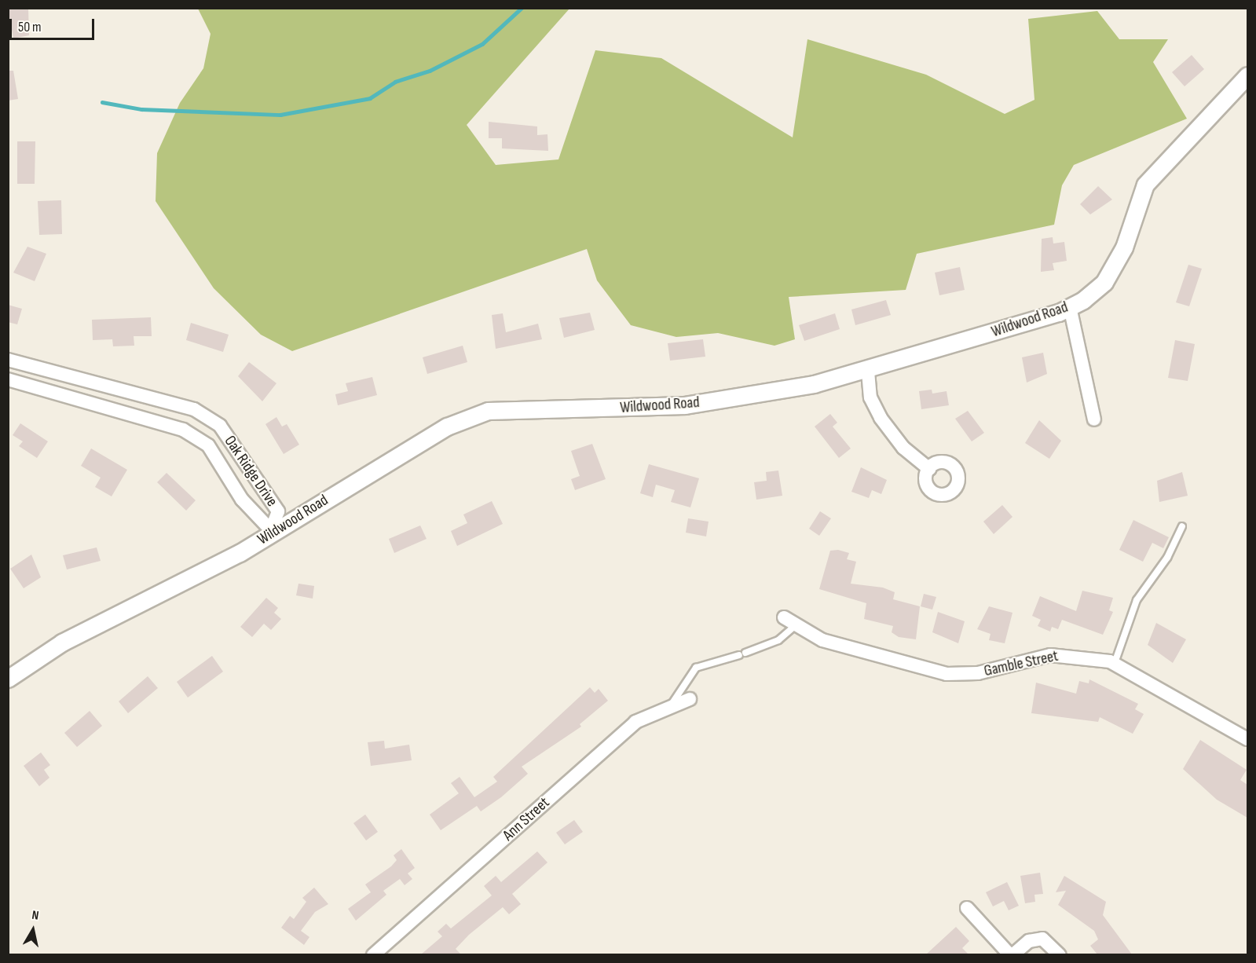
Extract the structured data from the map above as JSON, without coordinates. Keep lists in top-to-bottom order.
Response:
{
  "streets": {
    "street": [
      "Wildwood Road",
      "Oak Ridge Drive",
      "Gamble Street",
      "Ann Street"
    ]
  },
  "crossings": [
    ["Wildwood Road", "Oak Ridge Drive"]
  ],
  "scale_bar": "50 m",
  "north": "top"
}
